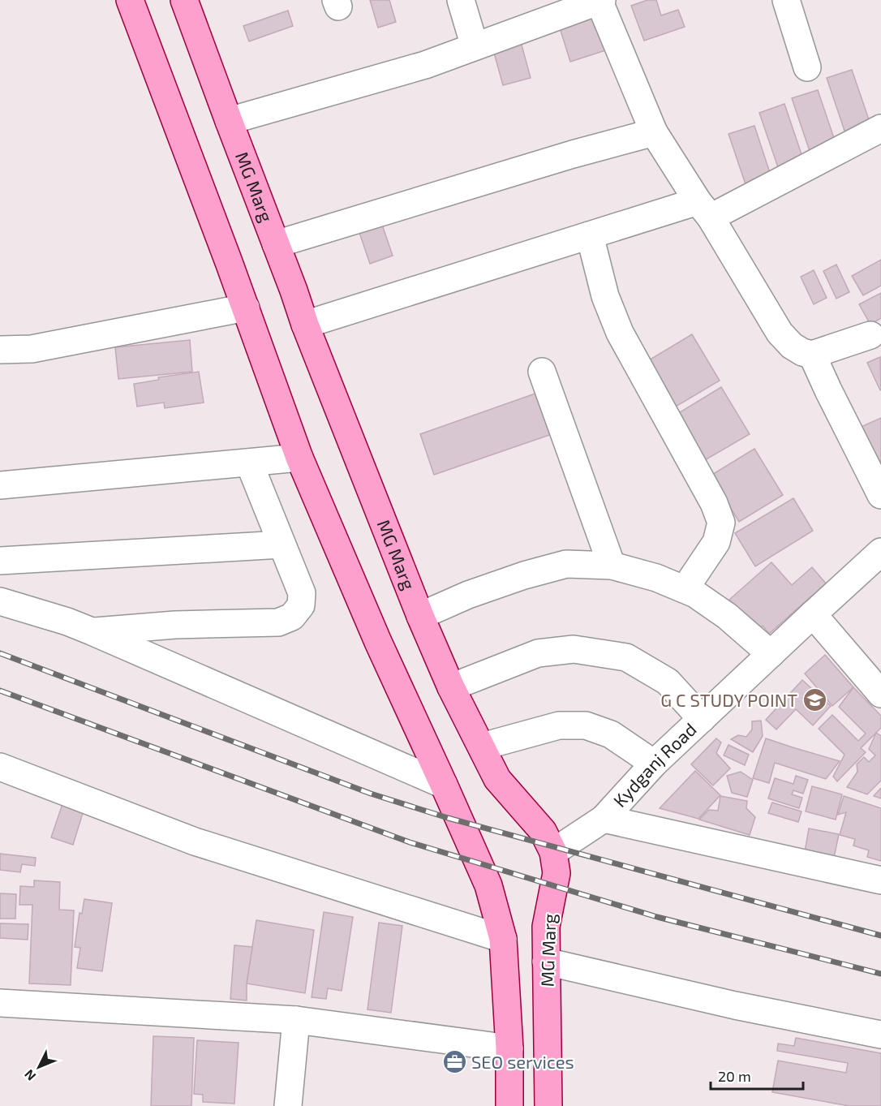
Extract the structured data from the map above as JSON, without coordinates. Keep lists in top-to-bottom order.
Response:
{
  "streets": {
    "main road": ["MG Marg"],
    "street": ["Kydganj Road"]
  },
  "crossings": [
    ["MG Marg", "Kydganj Road"]
  ],
  "places": {
    "school or university": ["G C STUDY POINT"],
    "office": ["SEO services"]
  },
  "scale_bar": "20 m",
  "north": "bottom left"
}
